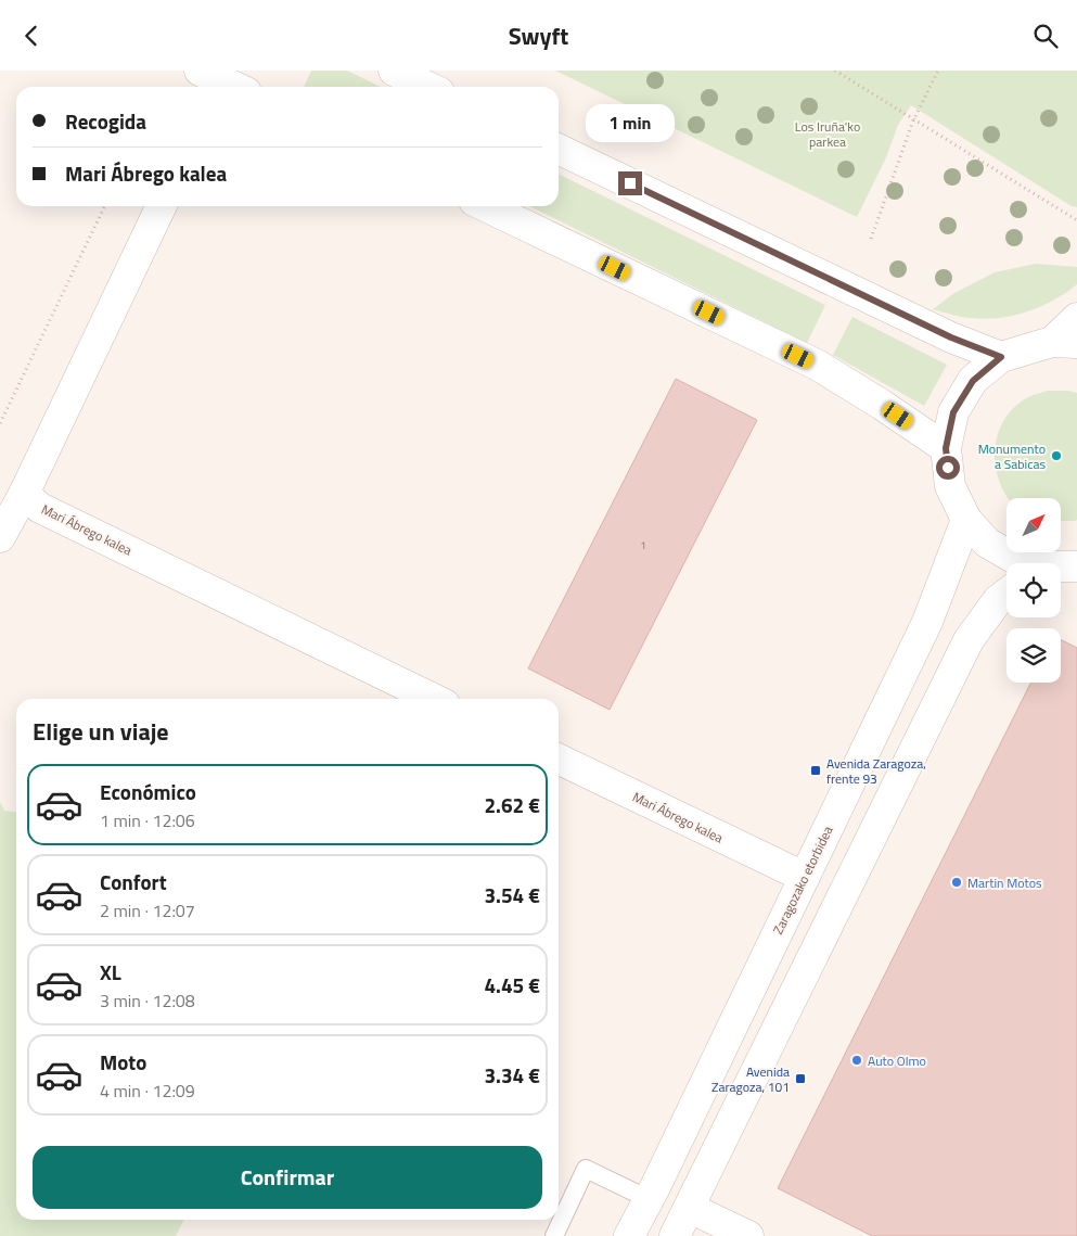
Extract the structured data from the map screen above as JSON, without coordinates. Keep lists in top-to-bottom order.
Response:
{
  "streets": {
    "street": ["Mari Ábrego kalea", "Zaragozako etorbidea"]
  },
  "crossings": [
    ["Mari Ábrego kalea", "Zaragozako etorbidea"]
  ],
  "parks": ["Los Iruña'ko parkea"],
  "places": {
    "other": ["Monumento a Sabicas", "Martin Motos", "Auto Olmo"],
    "transit": ["Avenida Zaragoza, frente 93", "Avenida Zaragoza, 101"]
  },
  "house_numbers": ["1"],
  "north": "top right",
  "page": {
    "header": "Swyft",
    "banner": ["Recogida", "Mari Ábrego kalea"],
    "bubble": "1 min",
    "heading": "Elige un viaje",
    "list": [
      {
        "name": "Económico",
        "note": "1 min · 12:06",
        "value": "2.62 €"
      },
      {
        "name": "Confort",
        "note": "2 min · 12:07",
        "value": "3.54 €"
      },
      {
        "name": "XL",
        "note": "3 min · 12:08",
        "value": "4.45 €"
      },
      {
        "name": "Moto",
        "note": "4 min · 12:09",
        "value": "3.34 €"
      }
    ],
    "buttons": "Confirmar"
  }
}
